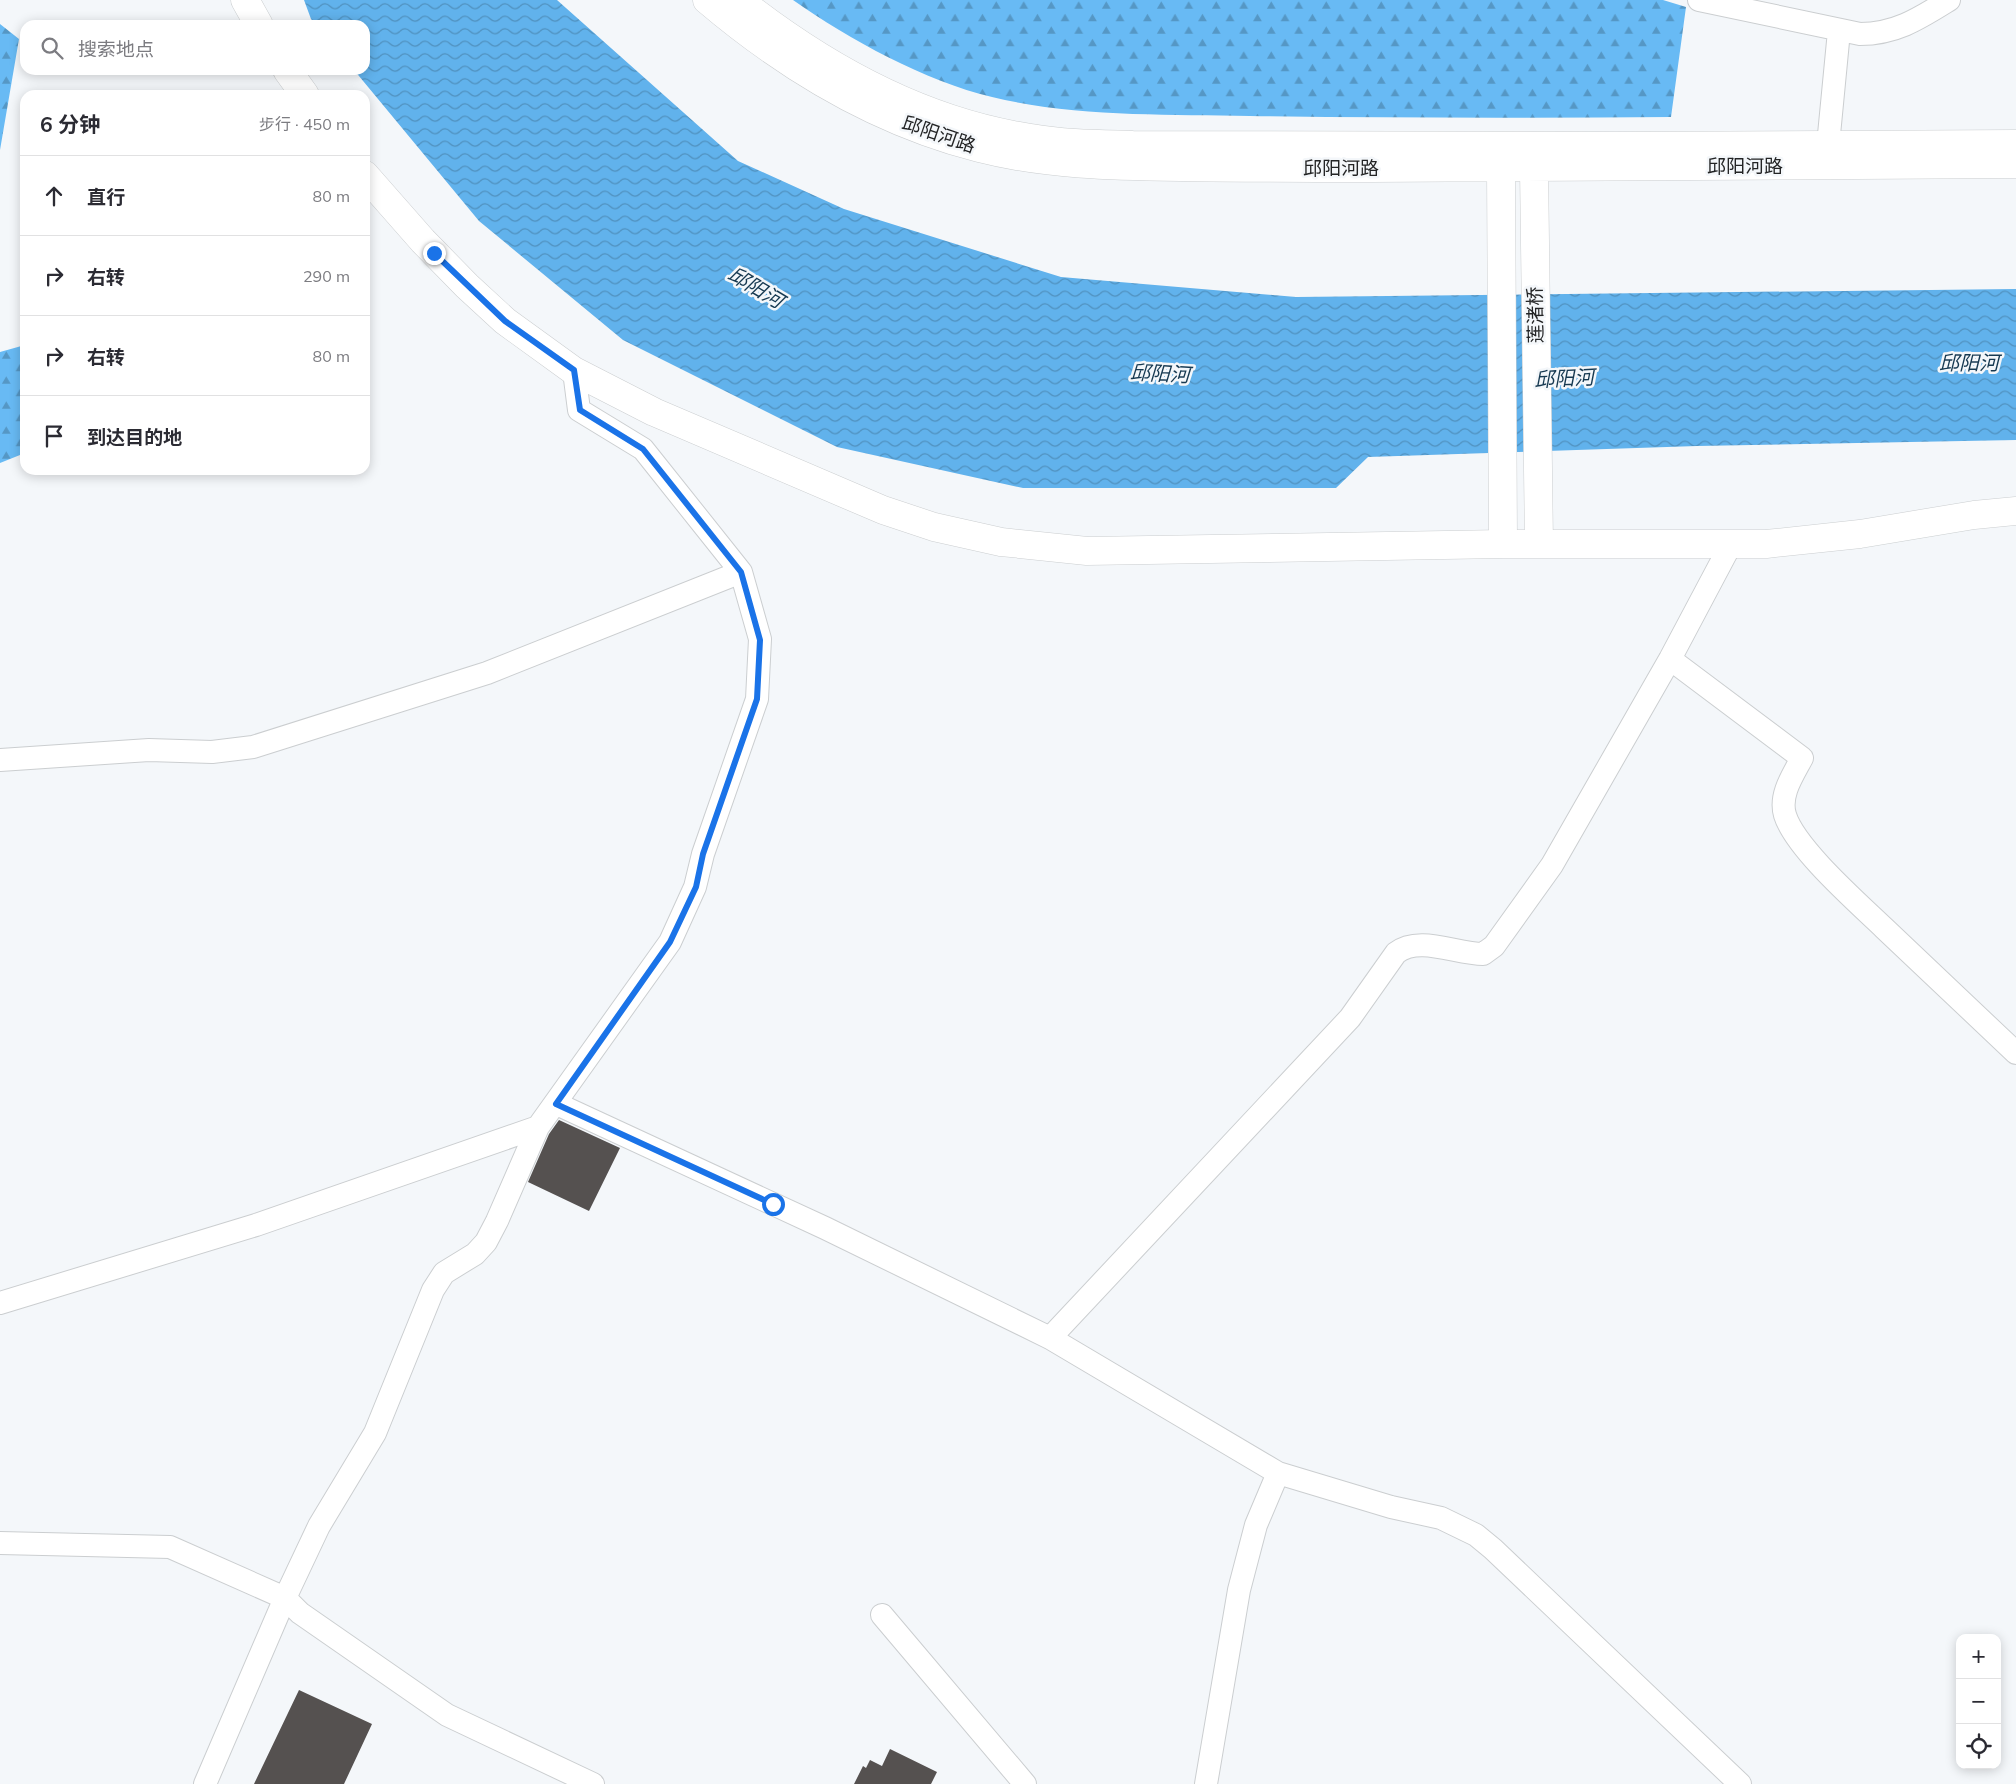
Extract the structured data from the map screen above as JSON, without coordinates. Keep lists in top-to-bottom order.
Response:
{
  "streets": {
    "main road": ["邱阳河路", "莲渚桥"]
  },
  "crossings": [
    ["邱阳河路", "莲渚桥"]
  ],
  "water": ["邱阳河"],
  "page": {
    "search": "搜索地点",
    "heading": ["6 分钟", "步行 · 450 m"],
    "list": [
      ["直行", "80 m"],
      ["右转", "290 m"],
      ["右转", "80 m"],
      "到达目的地"
    ],
    "map_buttons": ["+", "−"]
  }
}
